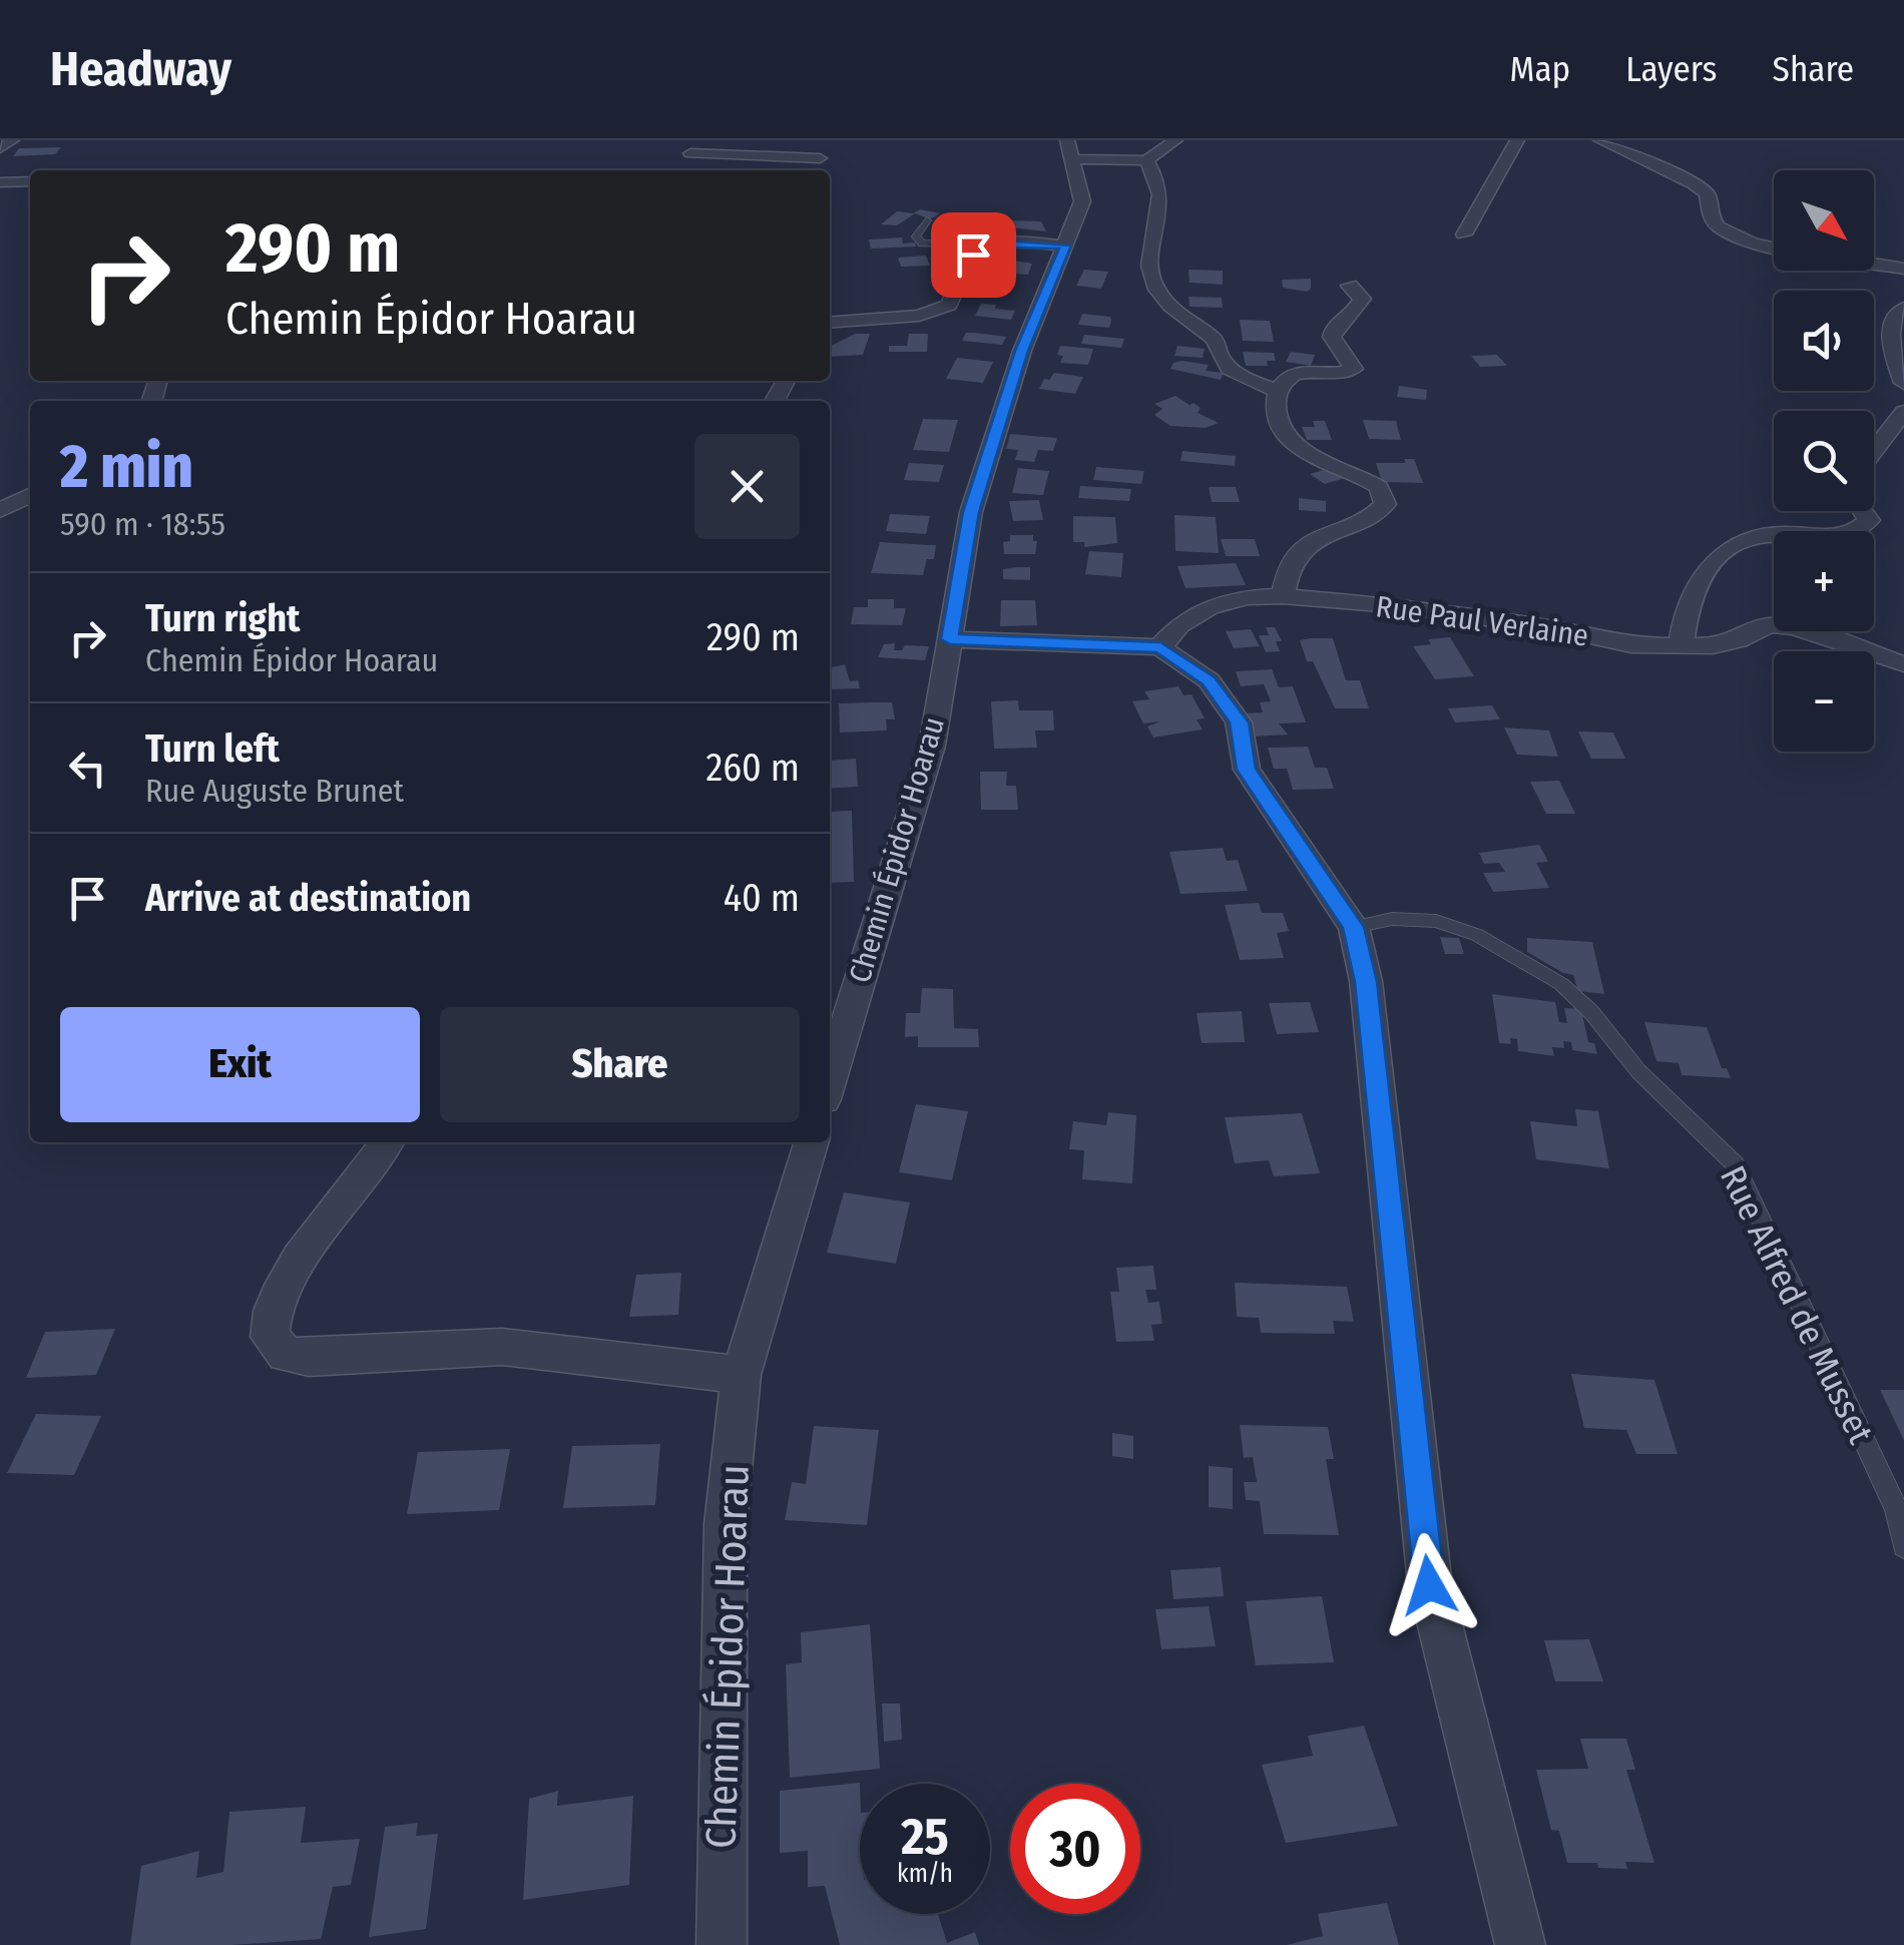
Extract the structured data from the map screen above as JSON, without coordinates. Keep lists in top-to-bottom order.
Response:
{
  "streets": {
    "street": ["Rue Paul Verlaine", "Chemin Épidor Hoarau"],
    "lane": ["Rue Alfred de Musset"]
  },
  "north": "bottom right",
  "page": {
    "header": "Headway",
    "nav": ["Map", "Layers", "Share"],
    "map_buttons": ["+", "−"],
    "turn": ["290 m", "Chemin Épidor Hoarau"],
    "heading": ["2 min", "590 m · 18:55"],
    "list": [
      {
        "name": "Turn right",
        "note": "Chemin Épidor Hoarau",
        "value": "290 m"
      },
      {
        "name": "Turn left",
        "note": "Rue Auguste Brunet",
        "value": "260 m"
      },
      {
        "name": "Arrive at destination",
        "value": "40 m"
      }
    ],
    "buttons": ["Exit", "Share"],
    "speed": "25 km/h",
    "limit": "30"
  }
}
